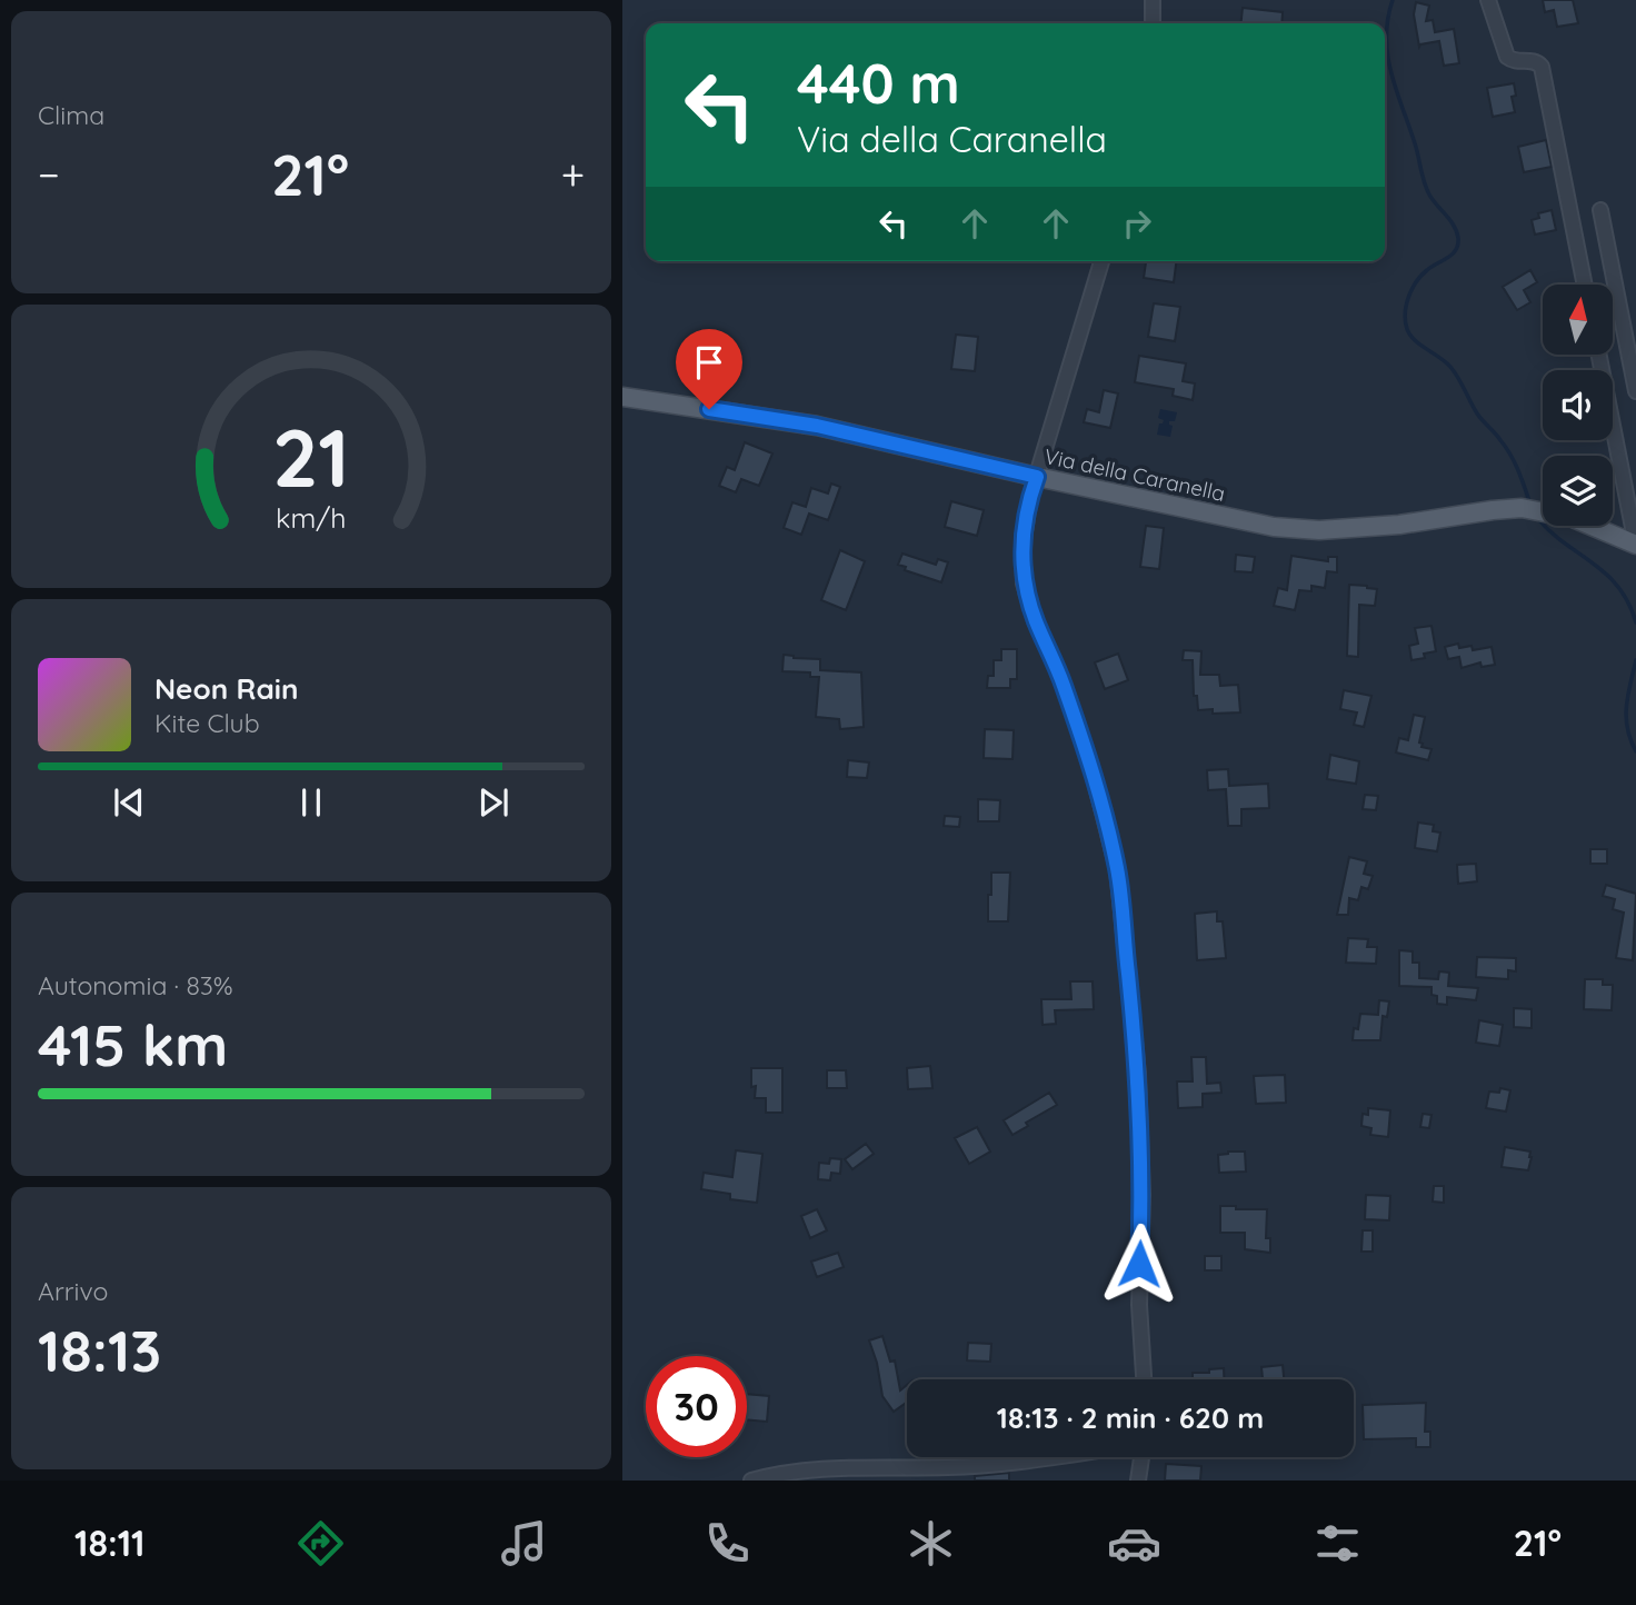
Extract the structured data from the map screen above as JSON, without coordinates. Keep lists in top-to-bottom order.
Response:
{
  "streets": {
    "main road": ["Via della Caranella"]
  },
  "north": "top",
  "page": {
    "tile": [
      "Clima",
      ["Autonomia · 83%", "415 km"],
      ["Arrivo", "18:13"]
    ],
    "turn": ["440 m", "Via della Caranella"],
    "heat": ["−", "21°", "+"],
    "song": ["Neon Rain", "Kite Club"],
    "limit": "30",
    "trip": "18:13 · 2 min · 620 m",
    "tabs": ["18:11", "21°"],
    "gauge": ["21", "km/h"]
  }
}
